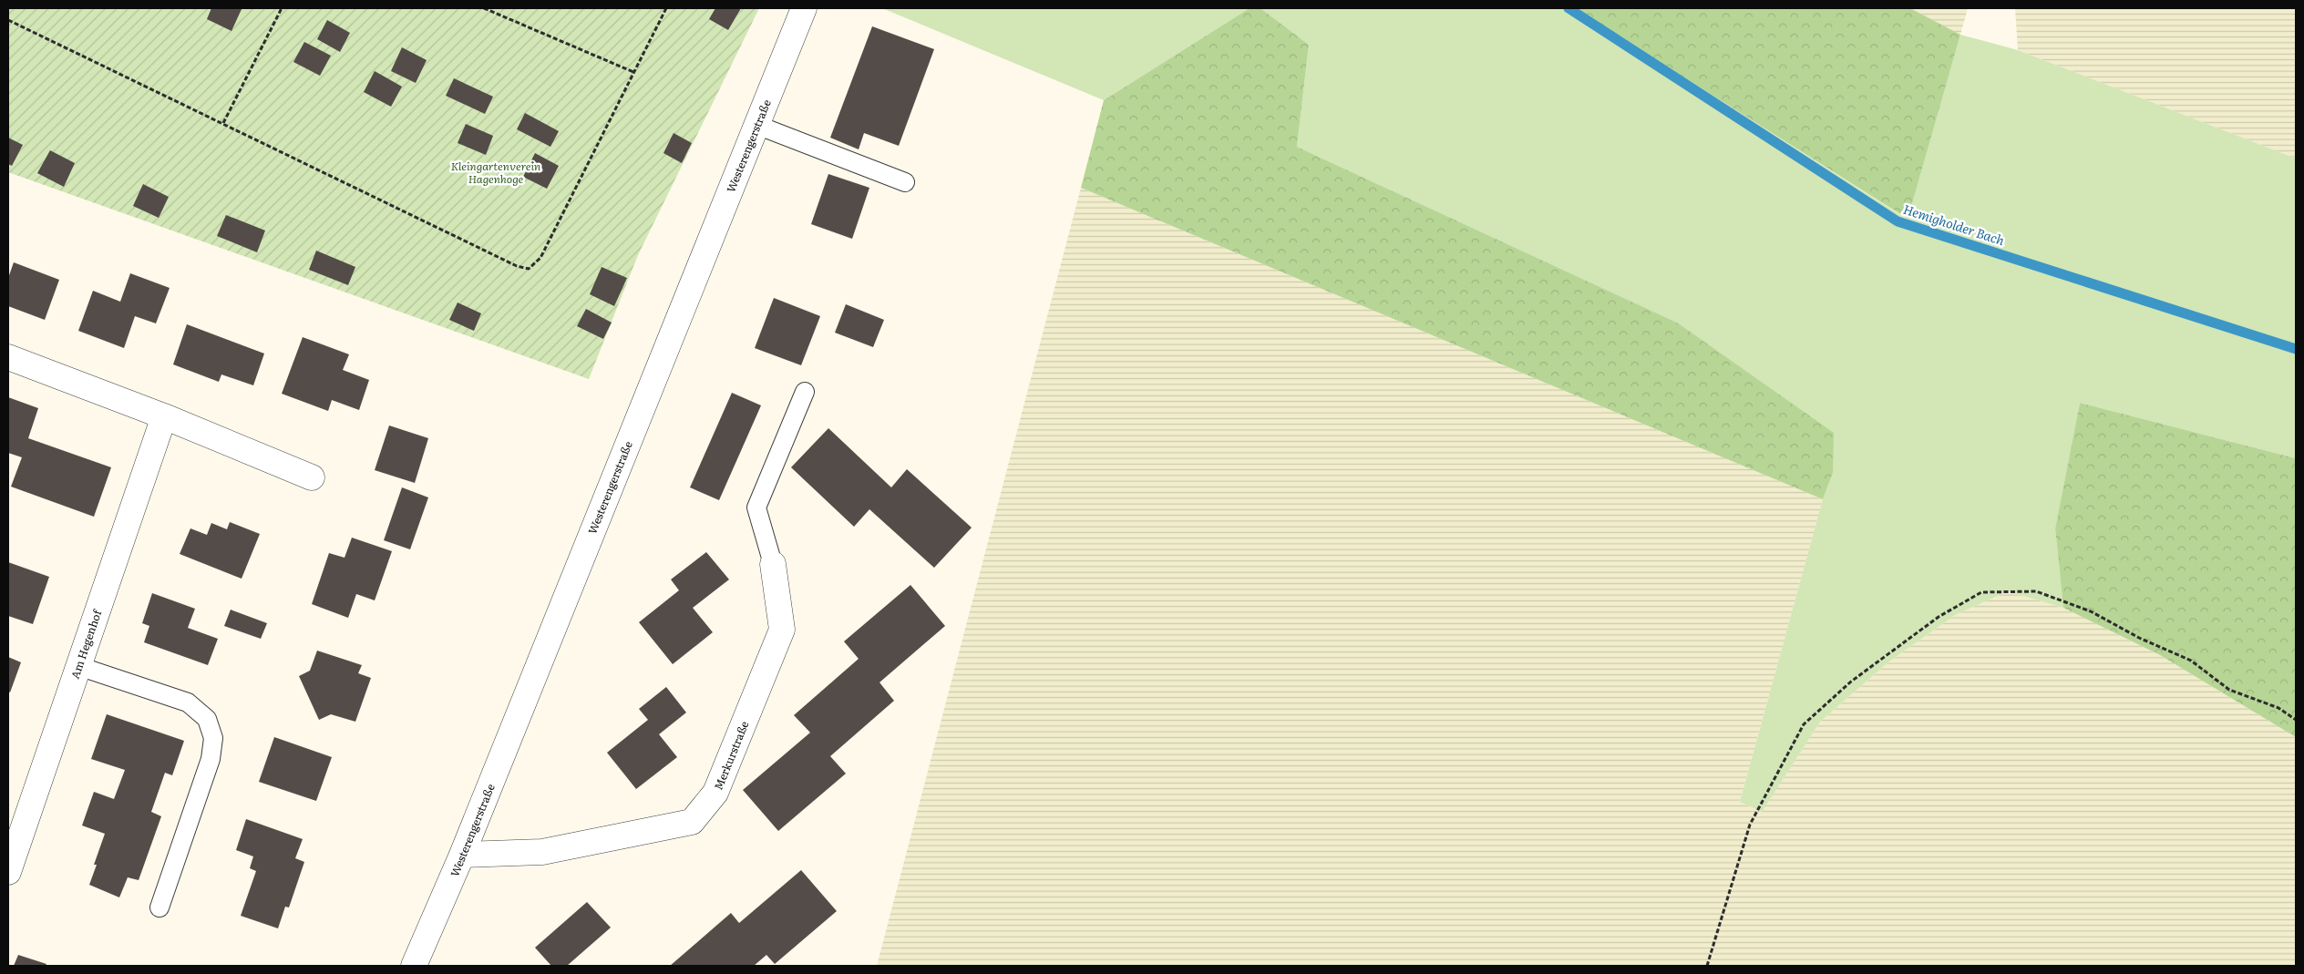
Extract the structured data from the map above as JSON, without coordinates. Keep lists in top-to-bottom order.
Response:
{
  "streets": {
    "street": ["Westerengerstraße", "Am Hegenhof", "Merkurstraße"]
  },
  "crossings": [
    ["Westerengerstraße", "Merkurstraße"]
  ],
  "water": ["Hemigholder Bach"],
  "parks": ["Kleingartenverein Hagenhoge"]
}
